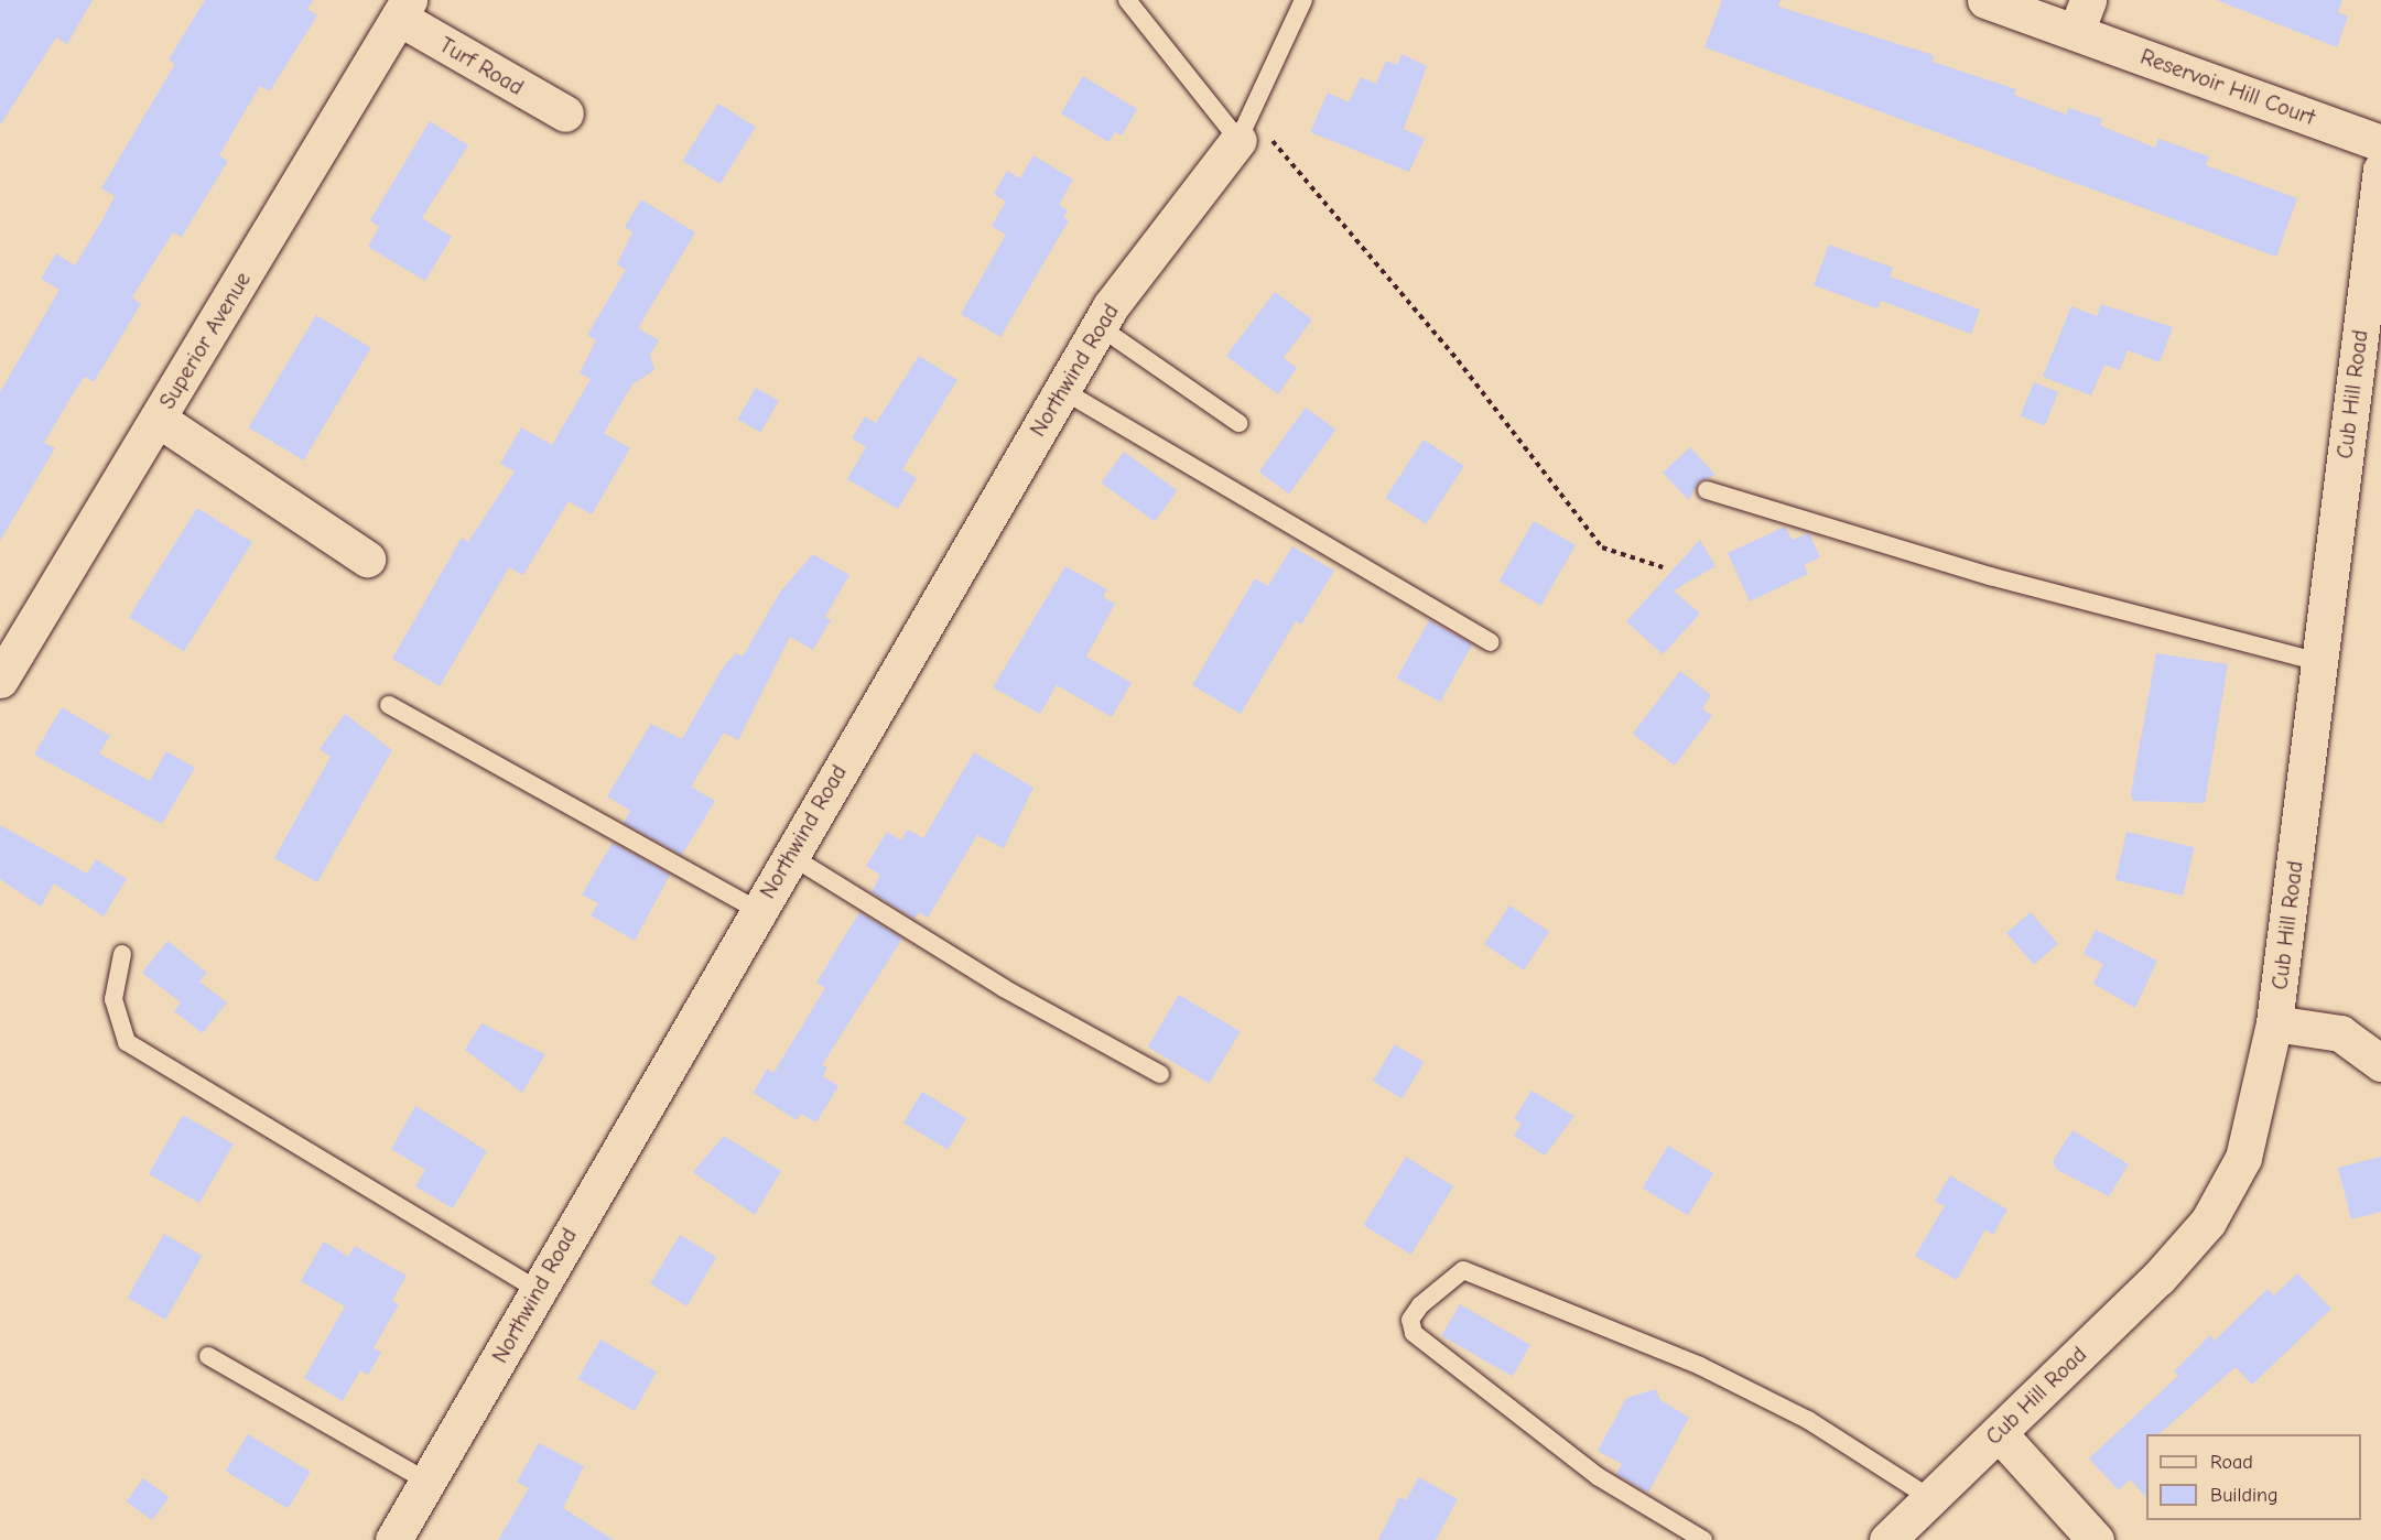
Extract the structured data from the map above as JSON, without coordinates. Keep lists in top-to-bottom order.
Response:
{
  "streets": {
    "street": [
      "Turf Road",
      "Reservoir Hill Court",
      "Superior Avenue",
      "Northwind Road",
      "Cub Hill Road"
    ]
  },
  "crossings": [
    ["Turf Road", "Superior Avenue"]
  ],
  "legend": ["Road", "Building"]
}
